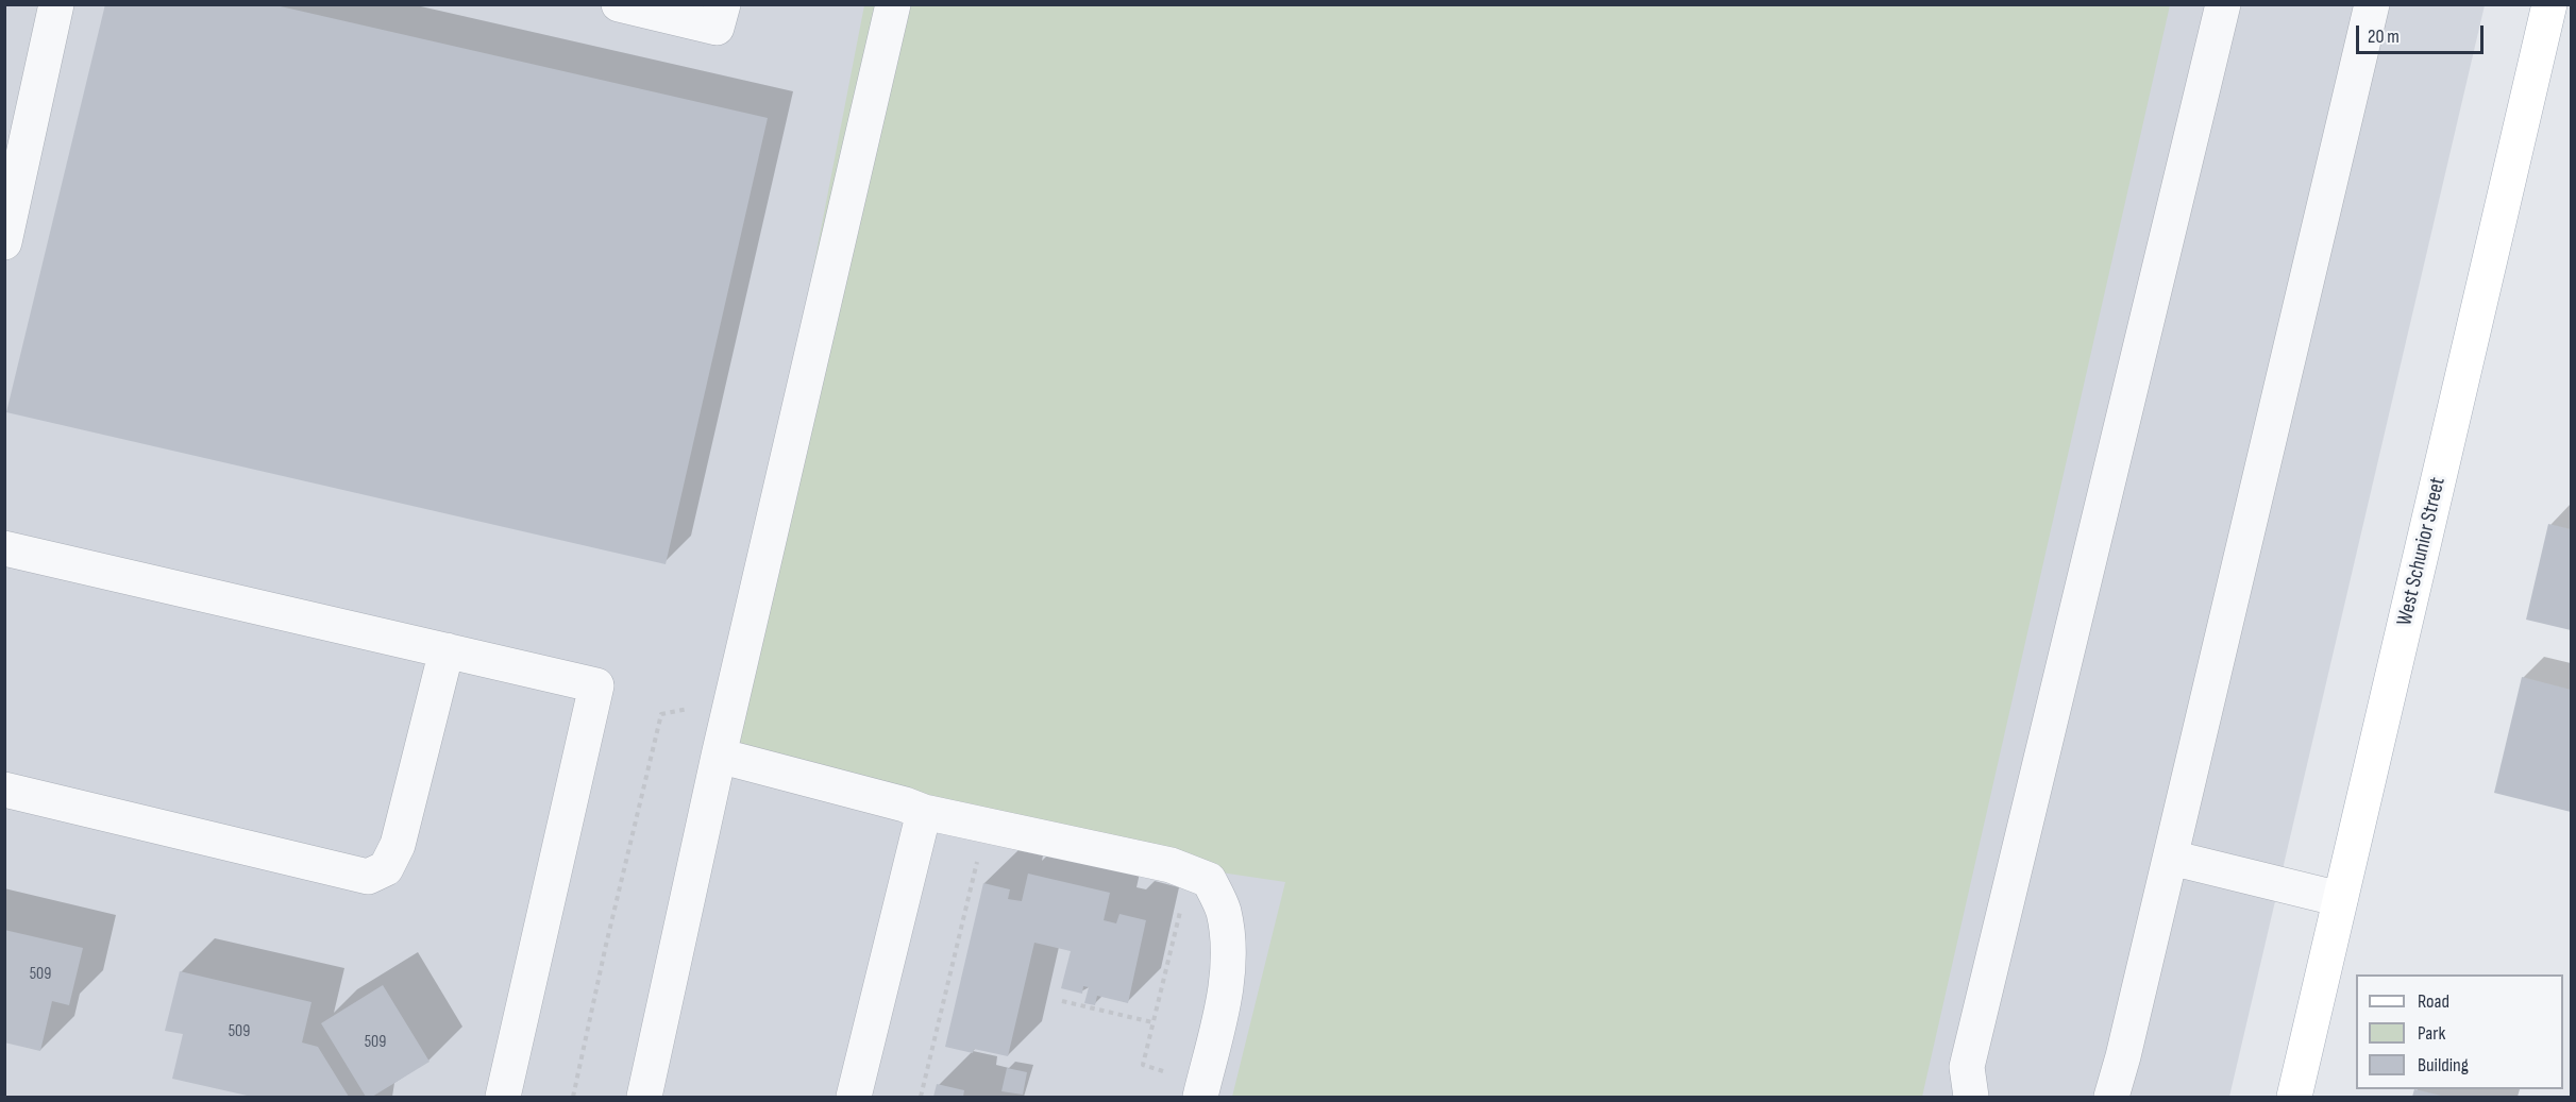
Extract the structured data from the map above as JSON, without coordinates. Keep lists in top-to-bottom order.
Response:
{
  "streets": {
    "main road": ["West Schunior Street"]
  },
  "house_numbers": ["509", "509", "509"],
  "legend": ["Road", "Park", "Building"],
  "scale_bar": "20 m"
}
